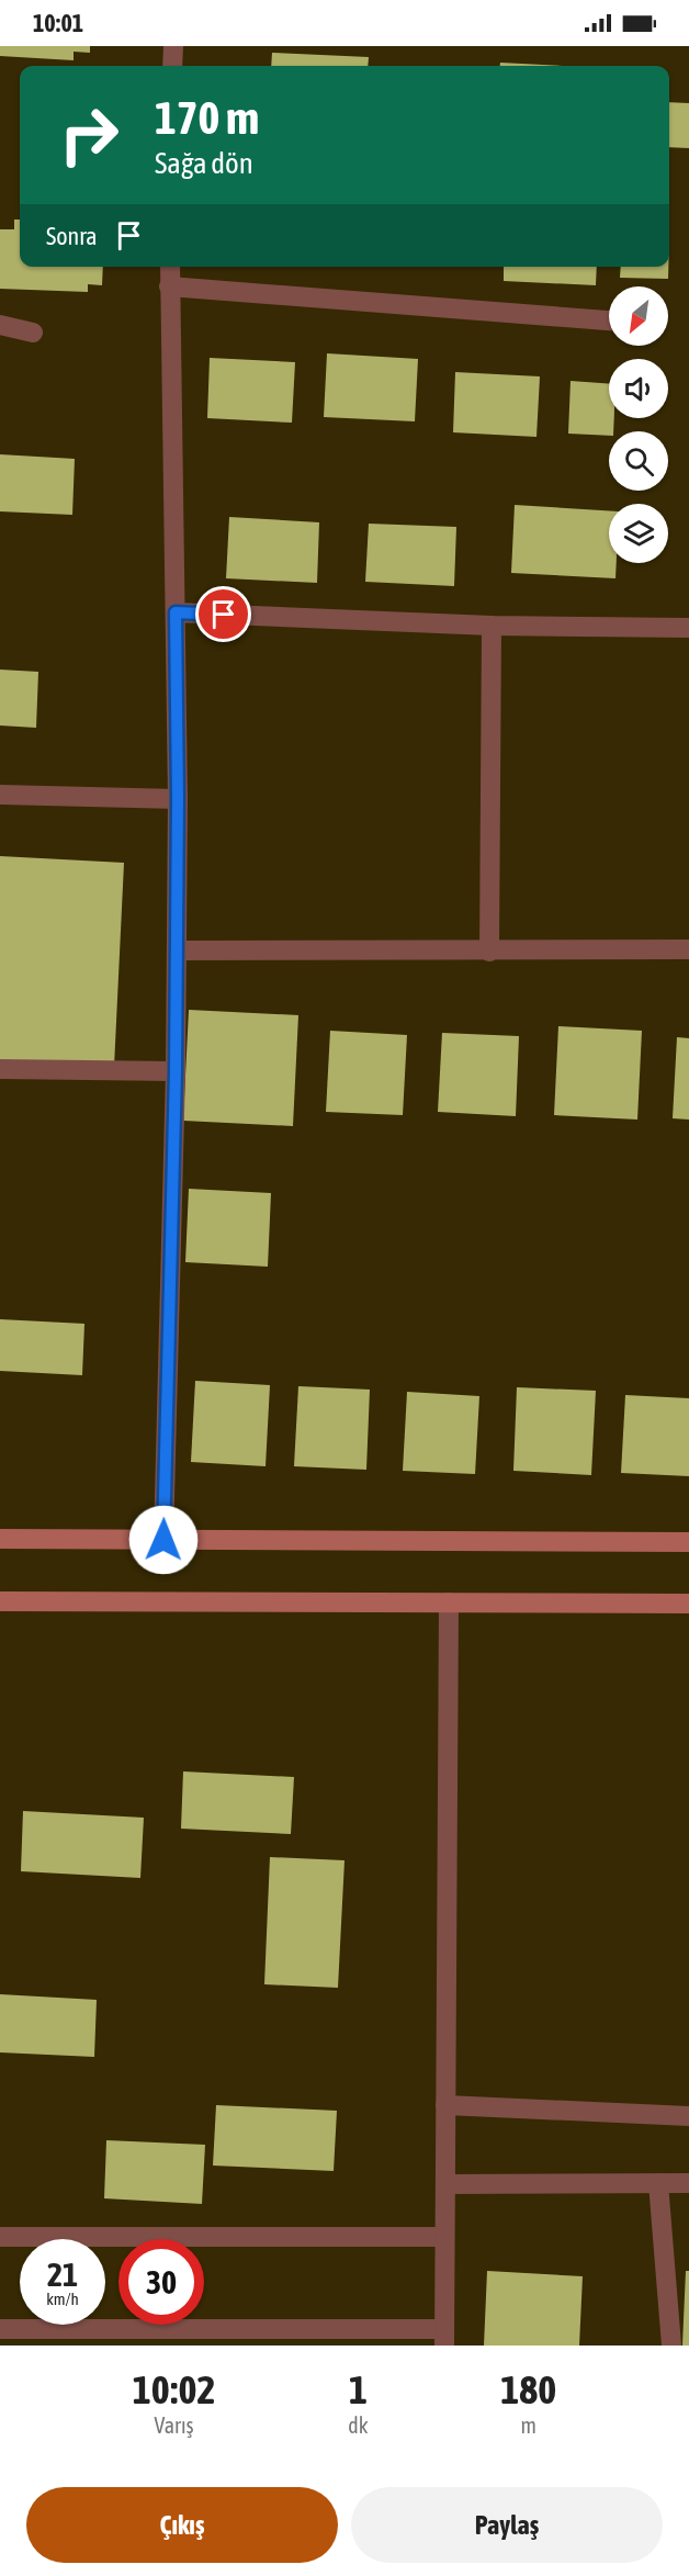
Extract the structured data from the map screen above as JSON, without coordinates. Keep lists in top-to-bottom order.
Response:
{
  "north": "bottom left",
  "page": {
    "status": "10:01",
    "turn": ["170 m", "Sağa dön"],
    "then": "Sonra",
    "speed": "21 km/h",
    "limit": "30",
    "eta": [
      "10:02",
      "Varış",
      "1",
      "dk",
      "180",
      "m"
    ],
    "buttons": ["Çıkış", "Paylaş"]
  }
}
